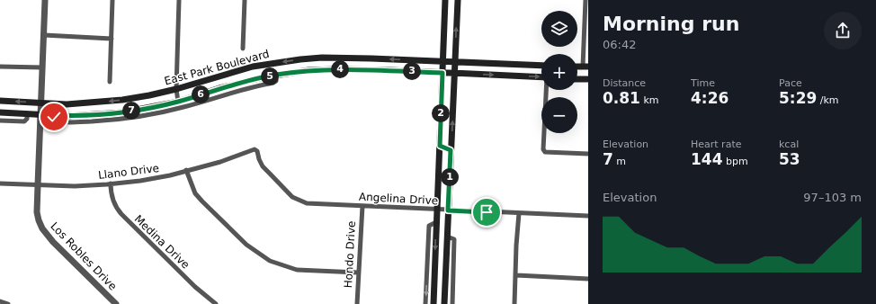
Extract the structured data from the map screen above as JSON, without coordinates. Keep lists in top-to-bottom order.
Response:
{
  "streets": {
    "main road": ["East Park Boulevard"],
    "street": [
      "Llano Drive",
      "Angelina Drive",
      "Medina Drive",
      "Hondo Drive",
      "Los Robles Drive"
    ]
  },
  "crossings": [
    ["East Park Boulevard", "Los Robles Drive"],
    ["Llano Drive", "Angelina Drive"],
    ["Llano Drive", "Medina Drive"],
    ["Llano Drive", "Los Robles Drive"],
    ["Angelina Drive", "Hondo Drive"]
  ],
  "page": {
    "heading": ["Morning run", "06:42"],
    "map_buttons": ["+", "−"],
    "pins": [
      "4",
      "3",
      "5",
      "6",
      "7",
      "2",
      "1"
    ],
    "stats": [
      ["Distance", "0.81 km"],
      ["Time", "4:26"],
      ["Pace", "5:29 /km"],
      ["Elevation", "7 m"],
      ["Heart rate", "144 bpm"],
      ["kcal", "53"]
    ],
    "chart": ["Elevation", "97–103 m"]
  }
}
